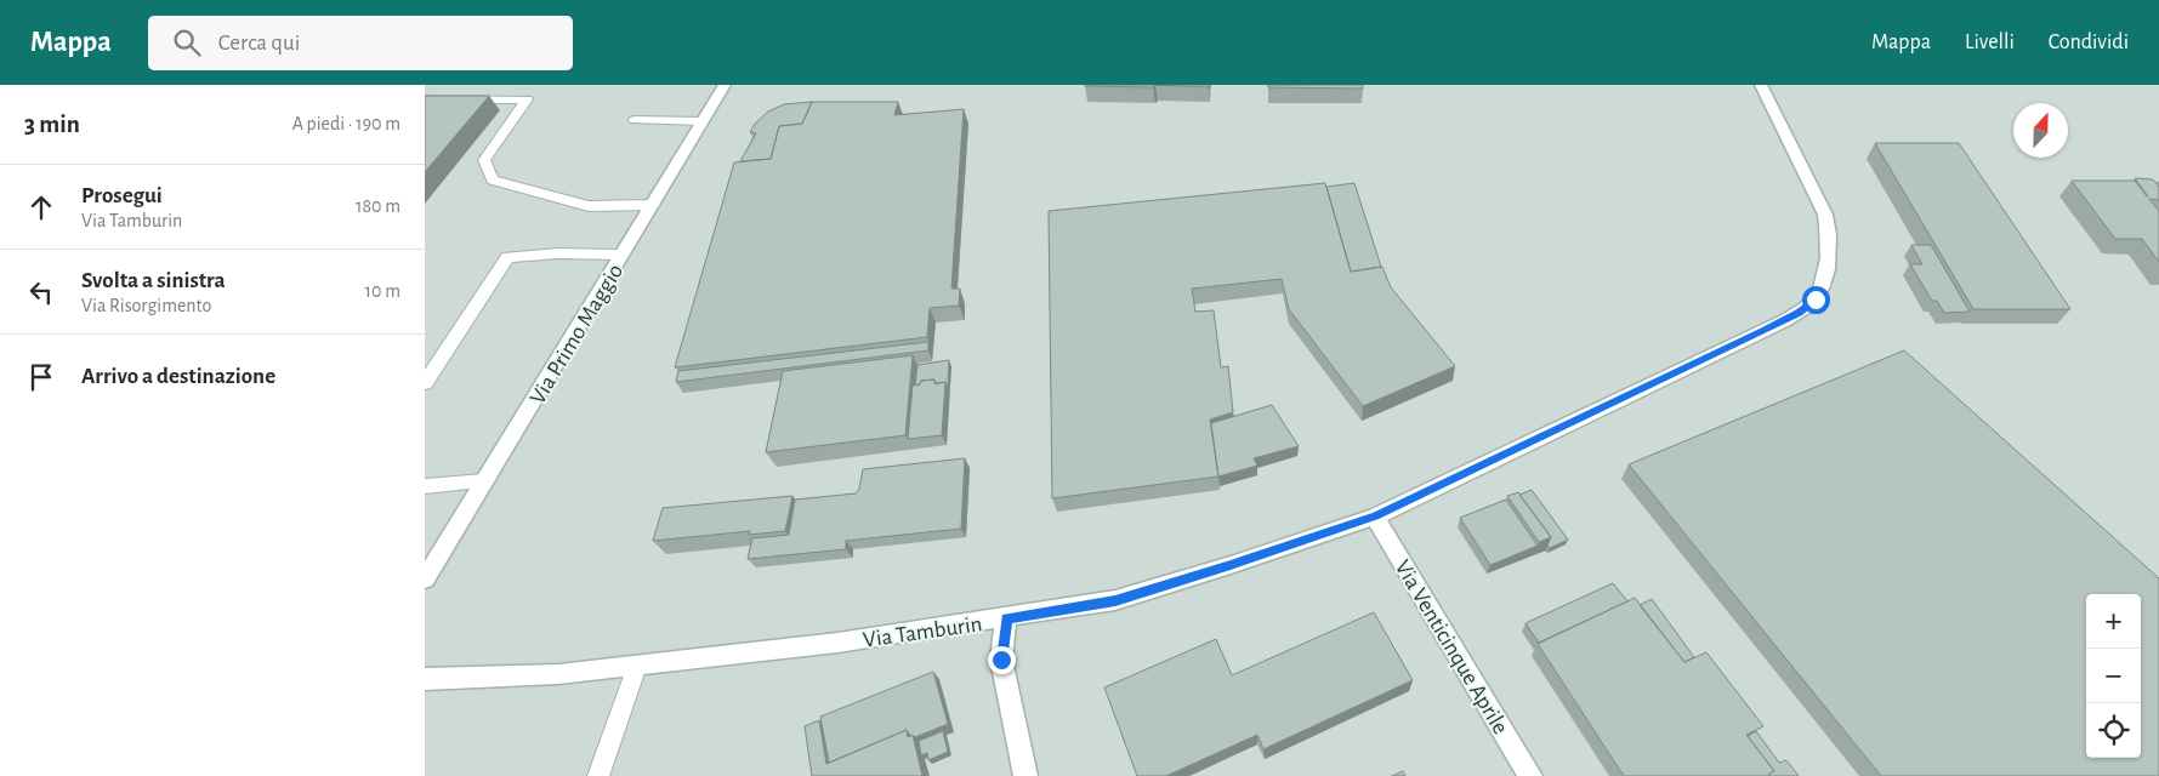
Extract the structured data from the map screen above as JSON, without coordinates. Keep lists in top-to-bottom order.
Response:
{
  "streets": {
    "street": ["Via Primo Maggio", "Via Tamburin", "Via Venticinque Aprile"]
  },
  "crossings": [
    ["Via Tamburin", "Via Venticinque Aprile"]
  ],
  "north": "top",
  "page": {
    "header": "Mappa",
    "search": "Cerca qui",
    "nav": ["Mappa", "Livelli", "Condividi"],
    "heading": ["3 min", "A piedi · 190 m"],
    "list": [
      ["Prosegui", "Via Tamburin", "180 m"],
      ["Svolta a sinistra", "Via Risorgimento", "10 m"],
      "Arrivo a destinazione"
    ],
    "map_buttons": ["+", "−"]
  }
}
